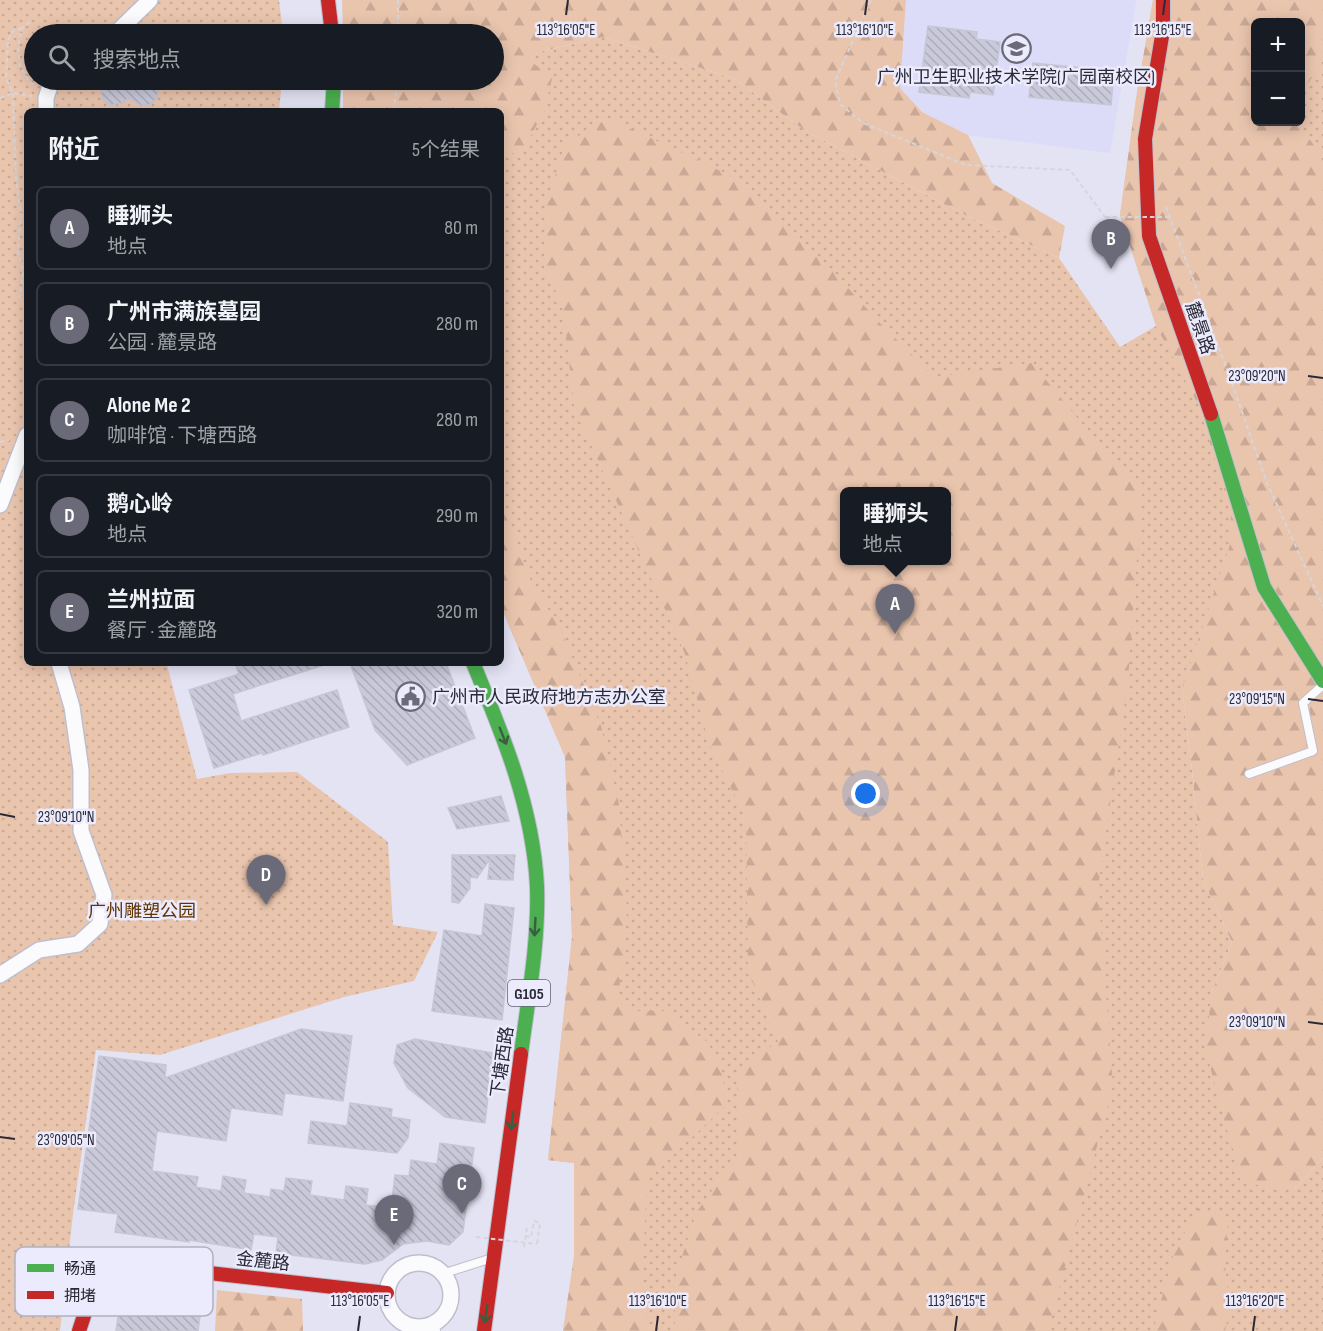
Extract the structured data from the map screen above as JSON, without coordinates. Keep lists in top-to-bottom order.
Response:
{
  "streets": {
    "main road": [
      "麓景路",
      "G105",
      "下塘西路",
      "金麓路"
    ]
  },
  "parks": ["广州雕塑公园"],
  "places": {
    "school or university": ["广州卫生职业技术学院(广园南校区)"],
    "public building": ["广州市人民政府地方志办公室"]
  },
  "legend": ["畅通", "拥堵"],
  "page": {
    "map_buttons": ["+", "−"],
    "search": "搜索地点",
    "heading": ["附近", "5个结果"],
    "list": [
      {
        "mark": "A",
        "name": "睡狮头",
        "note": "地点",
        "value": "80 m"
      },
      {
        "mark": "B",
        "name": "广州市满族墓园",
        "note": "公园 · 麓景路",
        "value": "280 m"
      },
      {
        "mark": "C",
        "name": "Alone Me 2",
        "note": "咖啡馆 · 下塘西路",
        "value": "280 m"
      },
      {
        "mark": "D",
        "name": "鹅心岭",
        "note": "地点",
        "value": "290 m"
      },
      {
        "mark": "E",
        "name": "兰州拉面",
        "note": "餐厅 · 金麓路",
        "value": "320 m"
      }
    ],
    "pins": [
      "B",
      "A",
      "D",
      "C",
      "E"
    ],
    "popup": ["睡狮头", "地点"]
  },
  "coordinates": [
    "113°16'05\"E",
    "113°16'10\"E",
    "113°16'15\"E",
    "23°09'20\"N",
    "23°09'15\"N",
    "23°09'10\"N",
    "23°09'05\"N",
    "113°16'20\"E"
  ]
}
